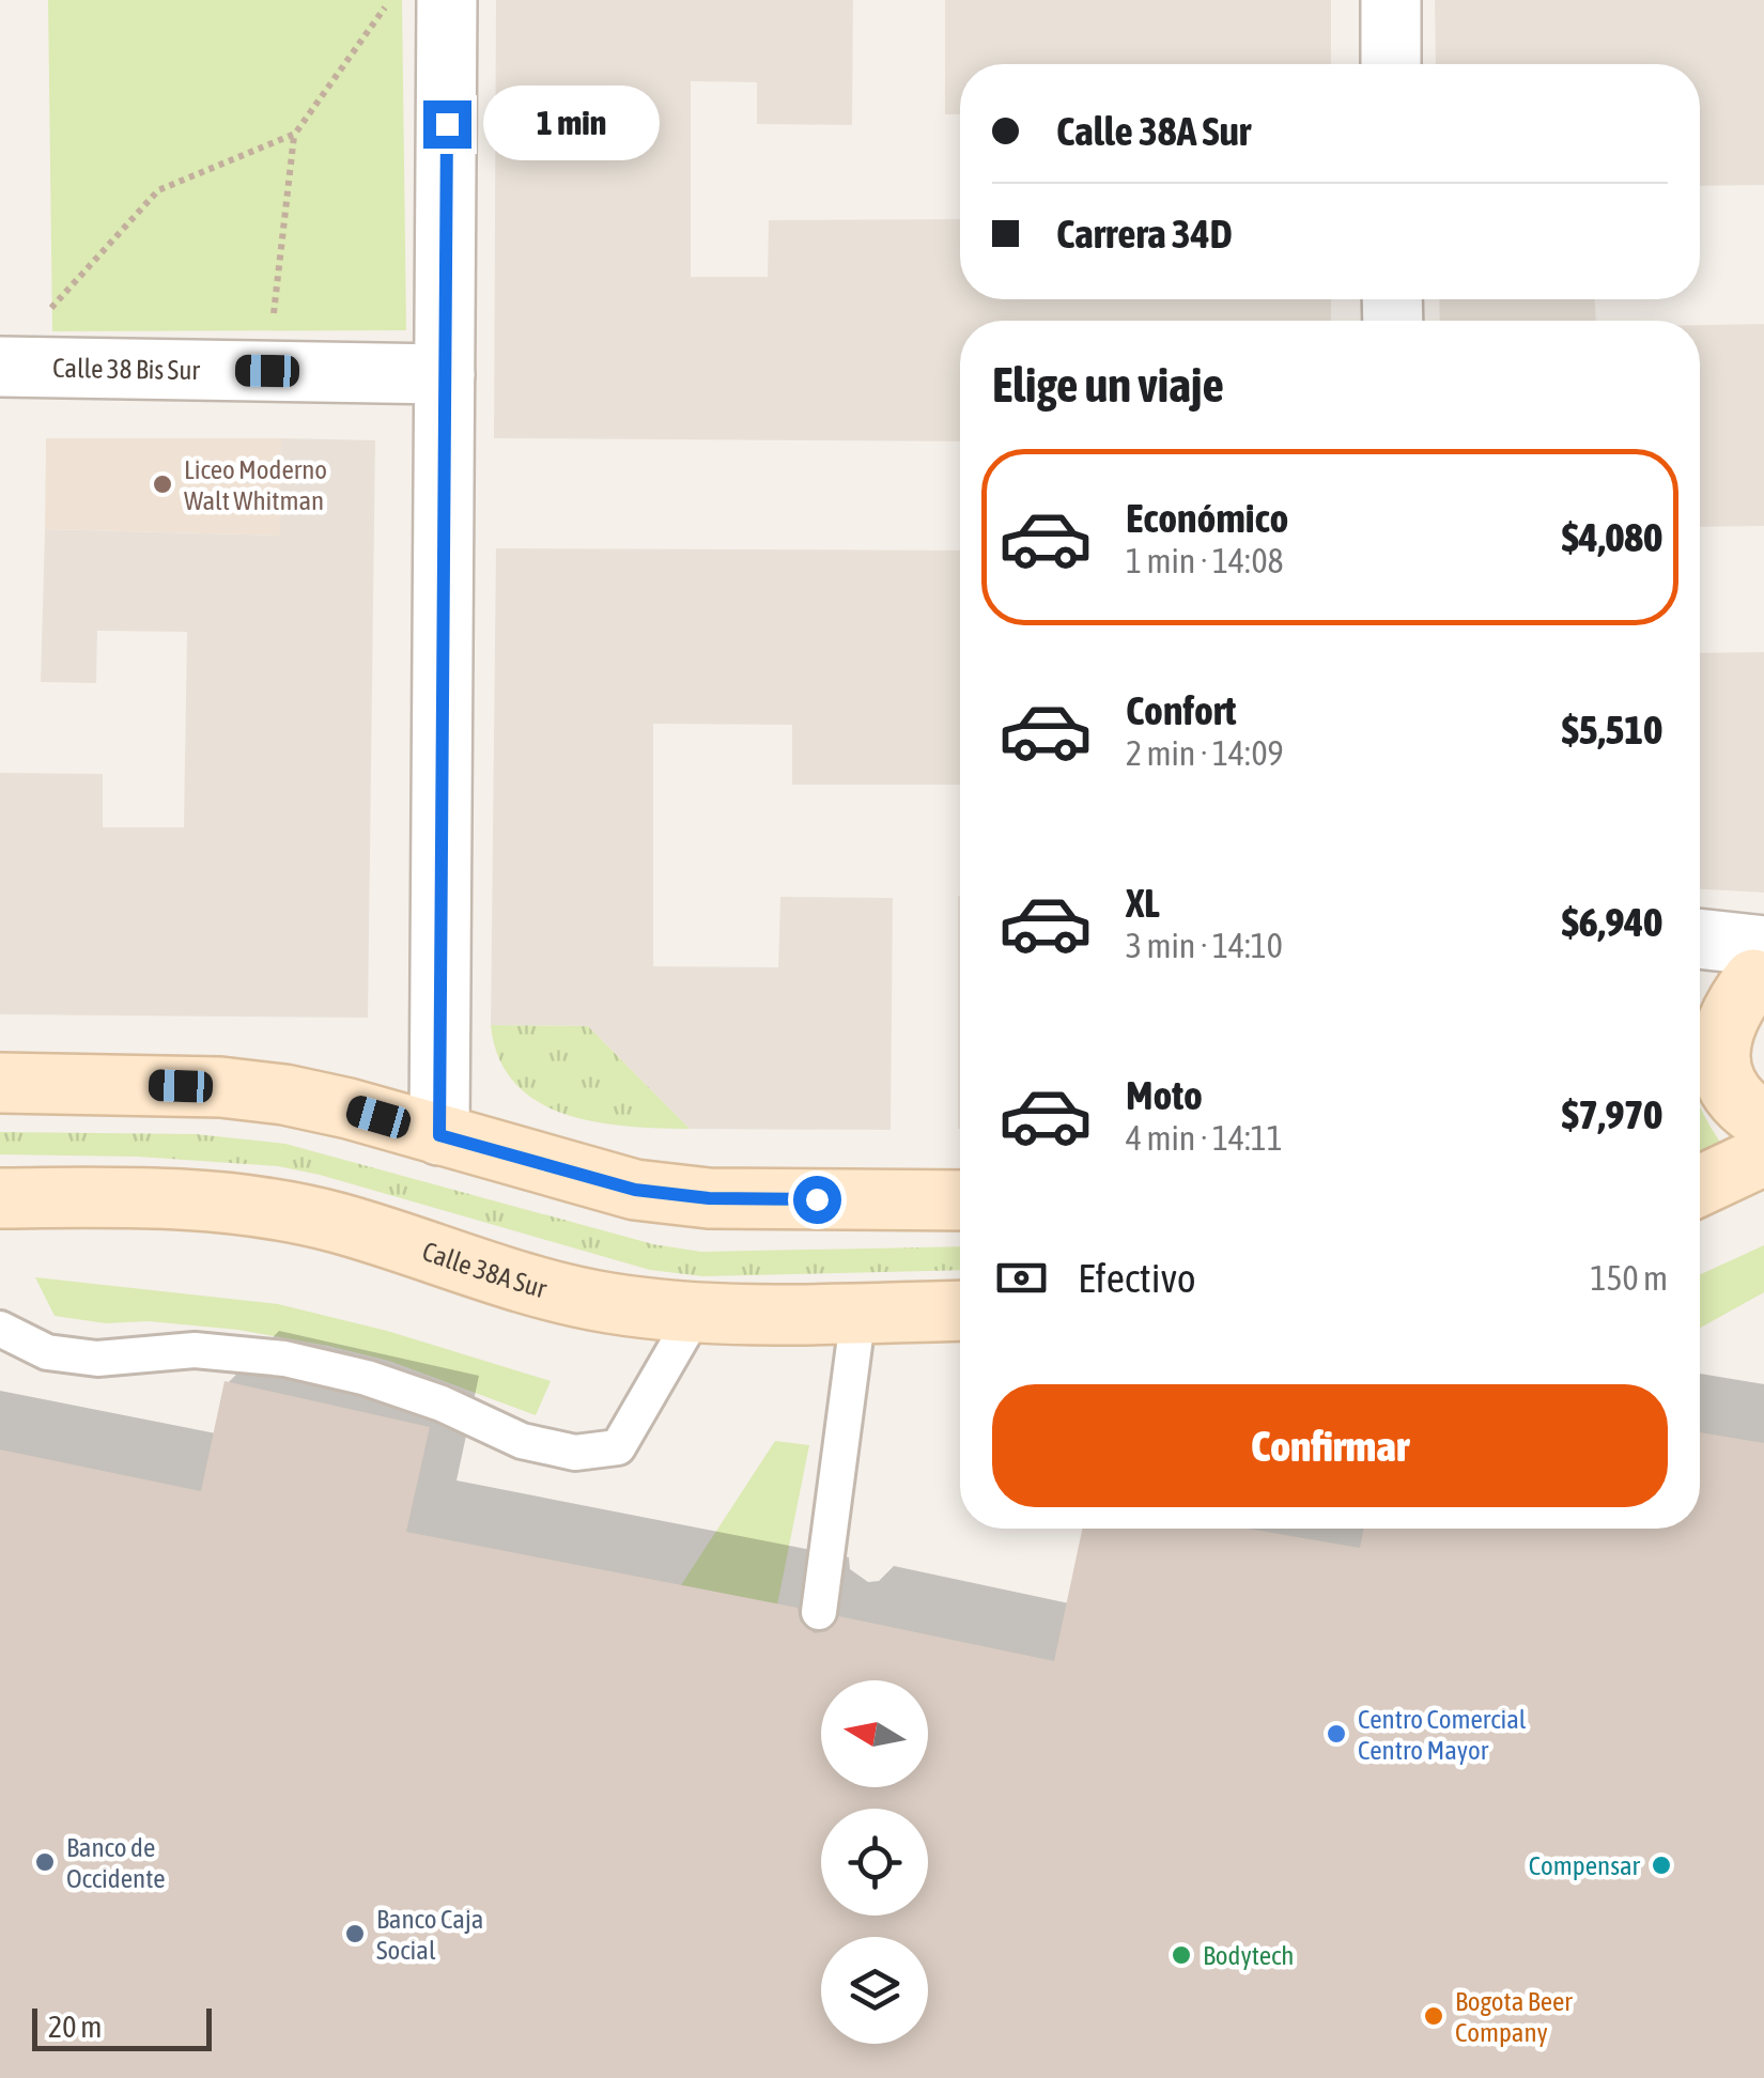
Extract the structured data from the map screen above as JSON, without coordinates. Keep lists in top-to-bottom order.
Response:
{
  "streets": {
    "street": ["Calle 38 Bis Sur", "Calle 38A Sur"]
  },
  "places": [
    "Liceo Moderno Walt Whitman",
    "Centro Comercial Centro Mayor",
    "Banco de Occidente",
    "Compensar",
    "Banco Caja Social",
    "Bodytech",
    "Bogota Beer Company"
  ],
  "scale_bar": "20 m",
  "north": "left",
  "page": {
    "banner": ["Calle 38A Sur", "Carrera 34D"],
    "bubble": "1 min",
    "heading": "Elige un viaje",
    "list": [
      {
        "name": "Económico",
        "note": "1 min · 14:08",
        "value": "$4,080"
      },
      {
        "name": "Confort",
        "note": "2 min · 14:09",
        "value": "$5,510"
      },
      {
        "name": "XL",
        "note": "3 min · 14:10",
        "value": "$6,940"
      },
      {
        "name": "Moto",
        "note": "4 min · 14:11",
        "value": "$7,970"
      }
    ],
    "pay": ["Efectivo", "150 m"],
    "buttons": "Confirmar",
    "scale": "20 m"
  }
}
